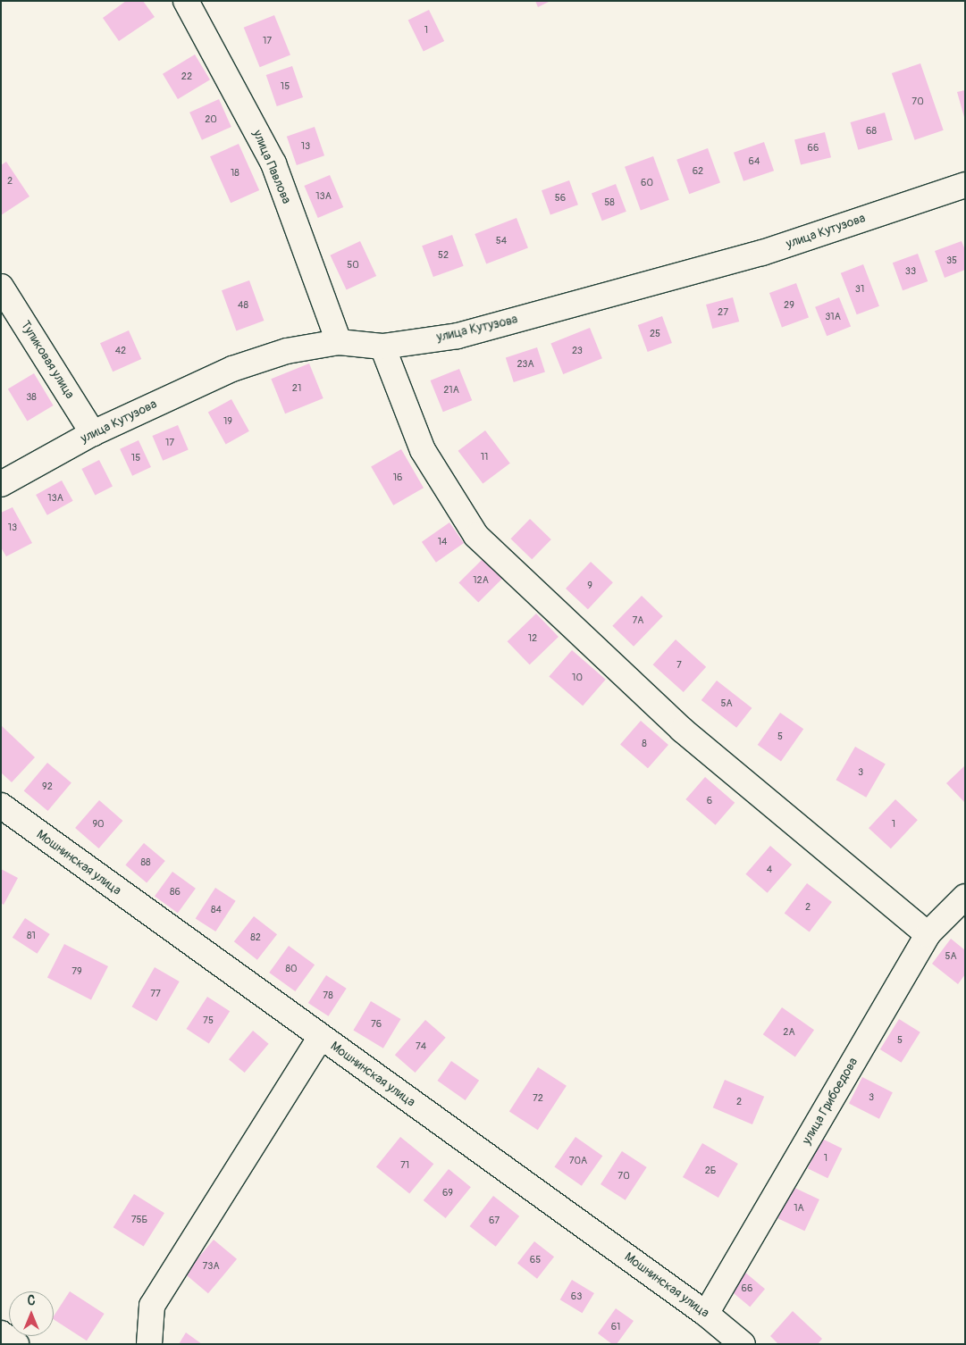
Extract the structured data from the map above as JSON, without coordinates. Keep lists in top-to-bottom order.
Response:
{
  "streets": {
    "street": [
      "улица Павлова",
      "улица Кутузова",
      "Тупиковая улица",
      "Мошнинская улица",
      "улица Грибоедова"
    ]
  },
  "crossings": [
    ["улица Павлова", "улица Кутузова"],
    ["улица Кутузова", "Тупиковая улица"],
    ["Мошнинская улица", "улица Грибоедова"]
  ],
  "house_numbers": [
    "1",
    "17",
    "22",
    "15",
    "70",
    "20",
    "68",
    "13",
    "66",
    "64",
    "62",
    "18",
    "2",
    "60",
    "13А",
    "56",
    "58",
    "54",
    "52",
    "35",
    "50",
    "33",
    "31",
    "48",
    "29",
    "27",
    "31А",
    "25",
    "42",
    "23",
    "23А",
    "21",
    "21А",
    "38",
    "19",
    "17",
    "11",
    "15",
    "16",
    "13А",
    "13",
    "14",
    "12А",
    "9",
    "7А",
    "12",
    "7",
    "10",
    "5А",
    "5",
    "8",
    "3",
    "92",
    "6",
    "90",
    "1",
    "88",
    "4",
    "86",
    "2",
    "84",
    "81",
    "82",
    "5А",
    "80",
    "79",
    "77",
    "78",
    "75",
    "76",
    "2А",
    "5",
    "74",
    "3",
    "72",
    "2",
    "1",
    "70А",
    "71",
    "2Б",
    "70",
    "69",
    "1А",
    "75Б",
    "67",
    "65",
    "73А",
    "66",
    "63",
    "61"
  ],
  "north": "top"
}
